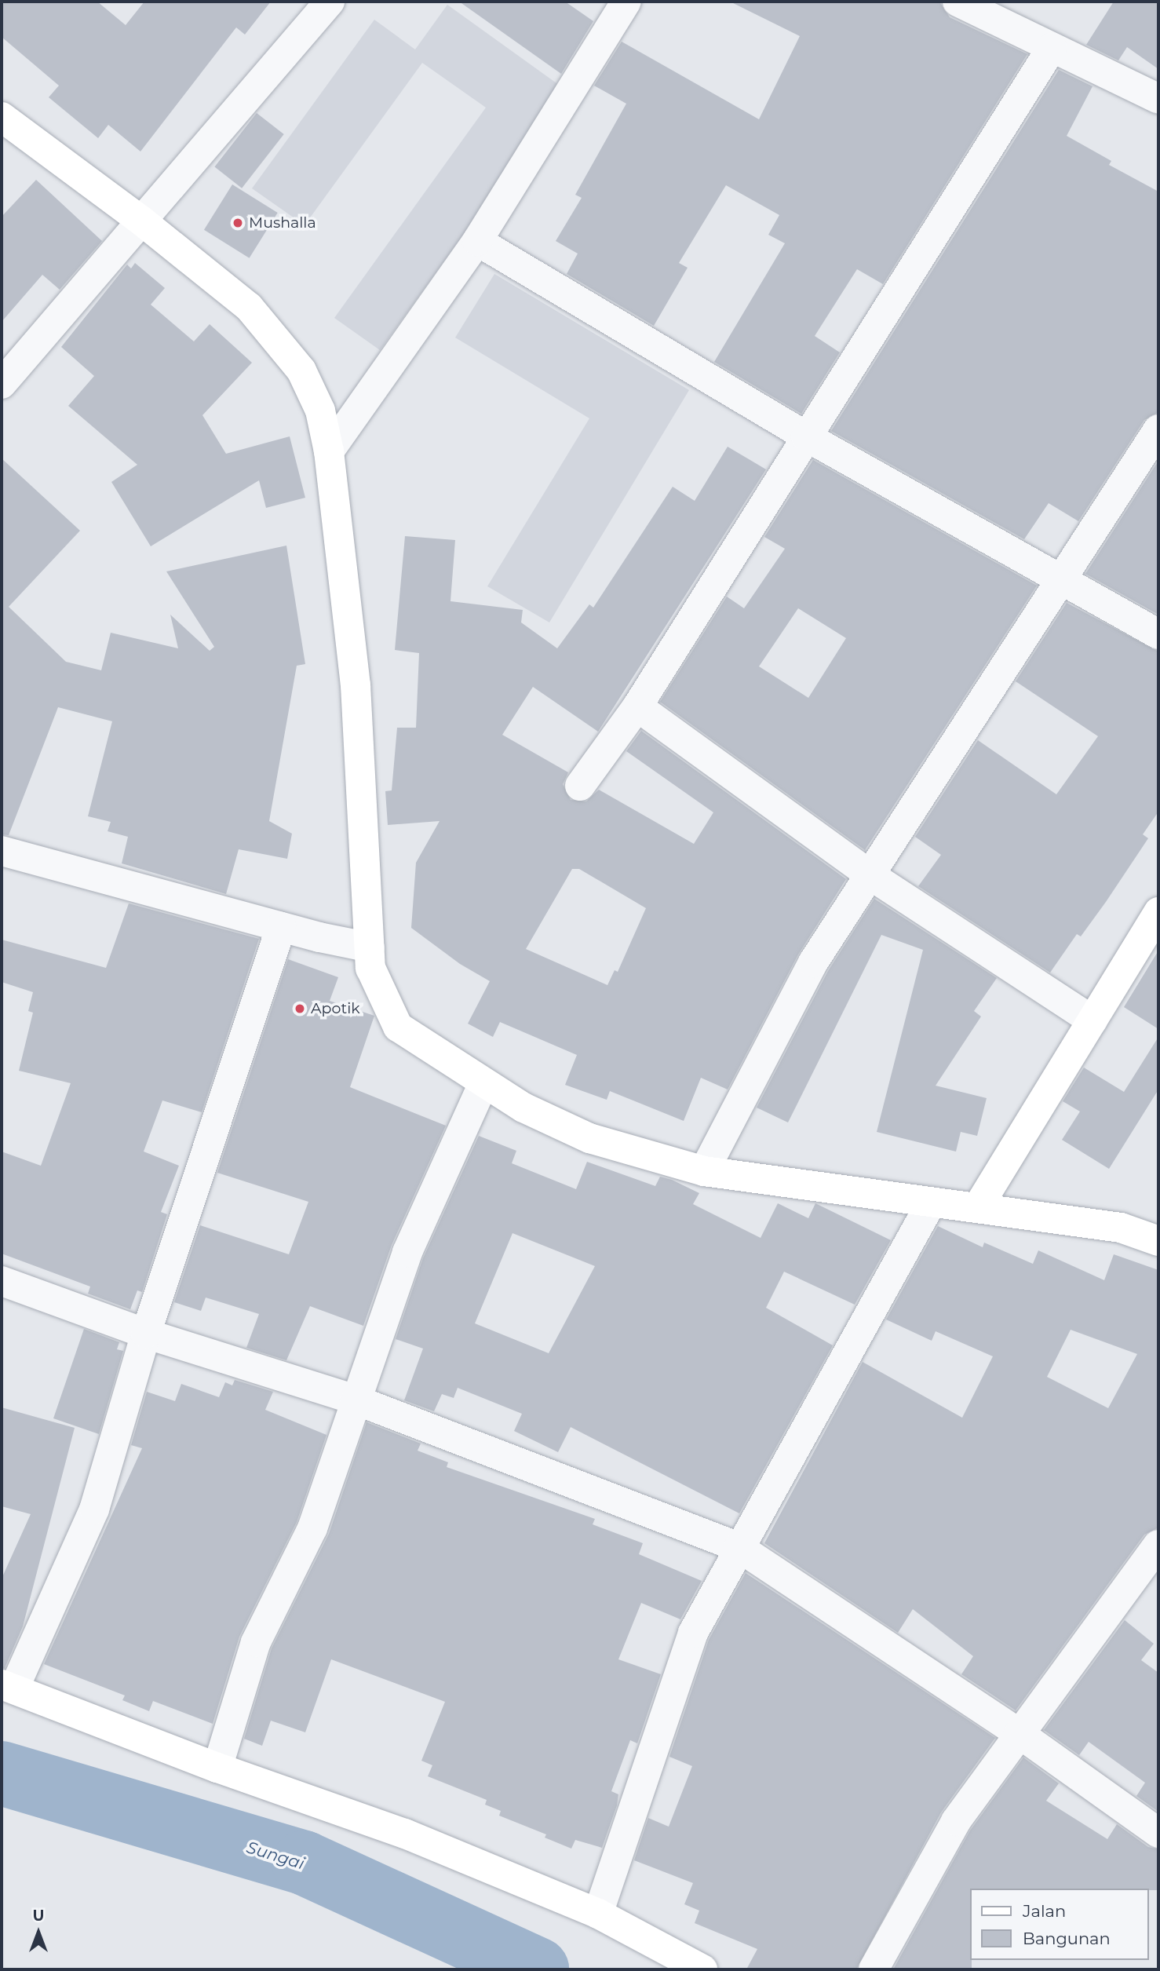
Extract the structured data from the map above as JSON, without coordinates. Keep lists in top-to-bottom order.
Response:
{
  "water": ["Sungai"],
  "places": ["Mushalla", "Apotik"],
  "legend": ["Jalan", "Bangunan"],
  "north": "top"
}
